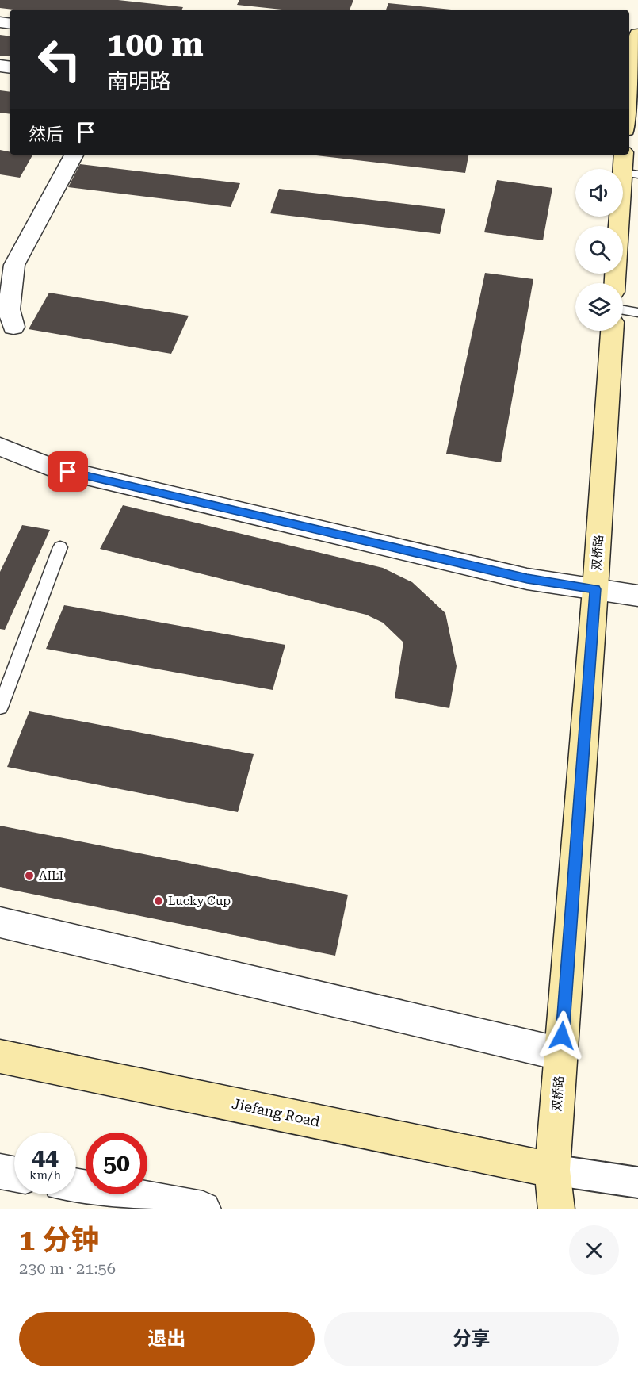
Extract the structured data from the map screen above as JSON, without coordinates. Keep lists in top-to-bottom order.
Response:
{
  "streets": {
    "main road": ["双桥路", "Jiefang Road"]
  },
  "crossings": [
    ["双桥路", "Jiefang Road"]
  ],
  "places": ["AILI", "Lucky Cup"],
  "page": {
    "turn": ["100 m", "南明路"],
    "then": "然后",
    "speed": "44 km/h",
    "limit": "50",
    "heading": ["1 分钟", "230 m · 21:56"],
    "buttons": ["退出", "分享"]
  }
}
